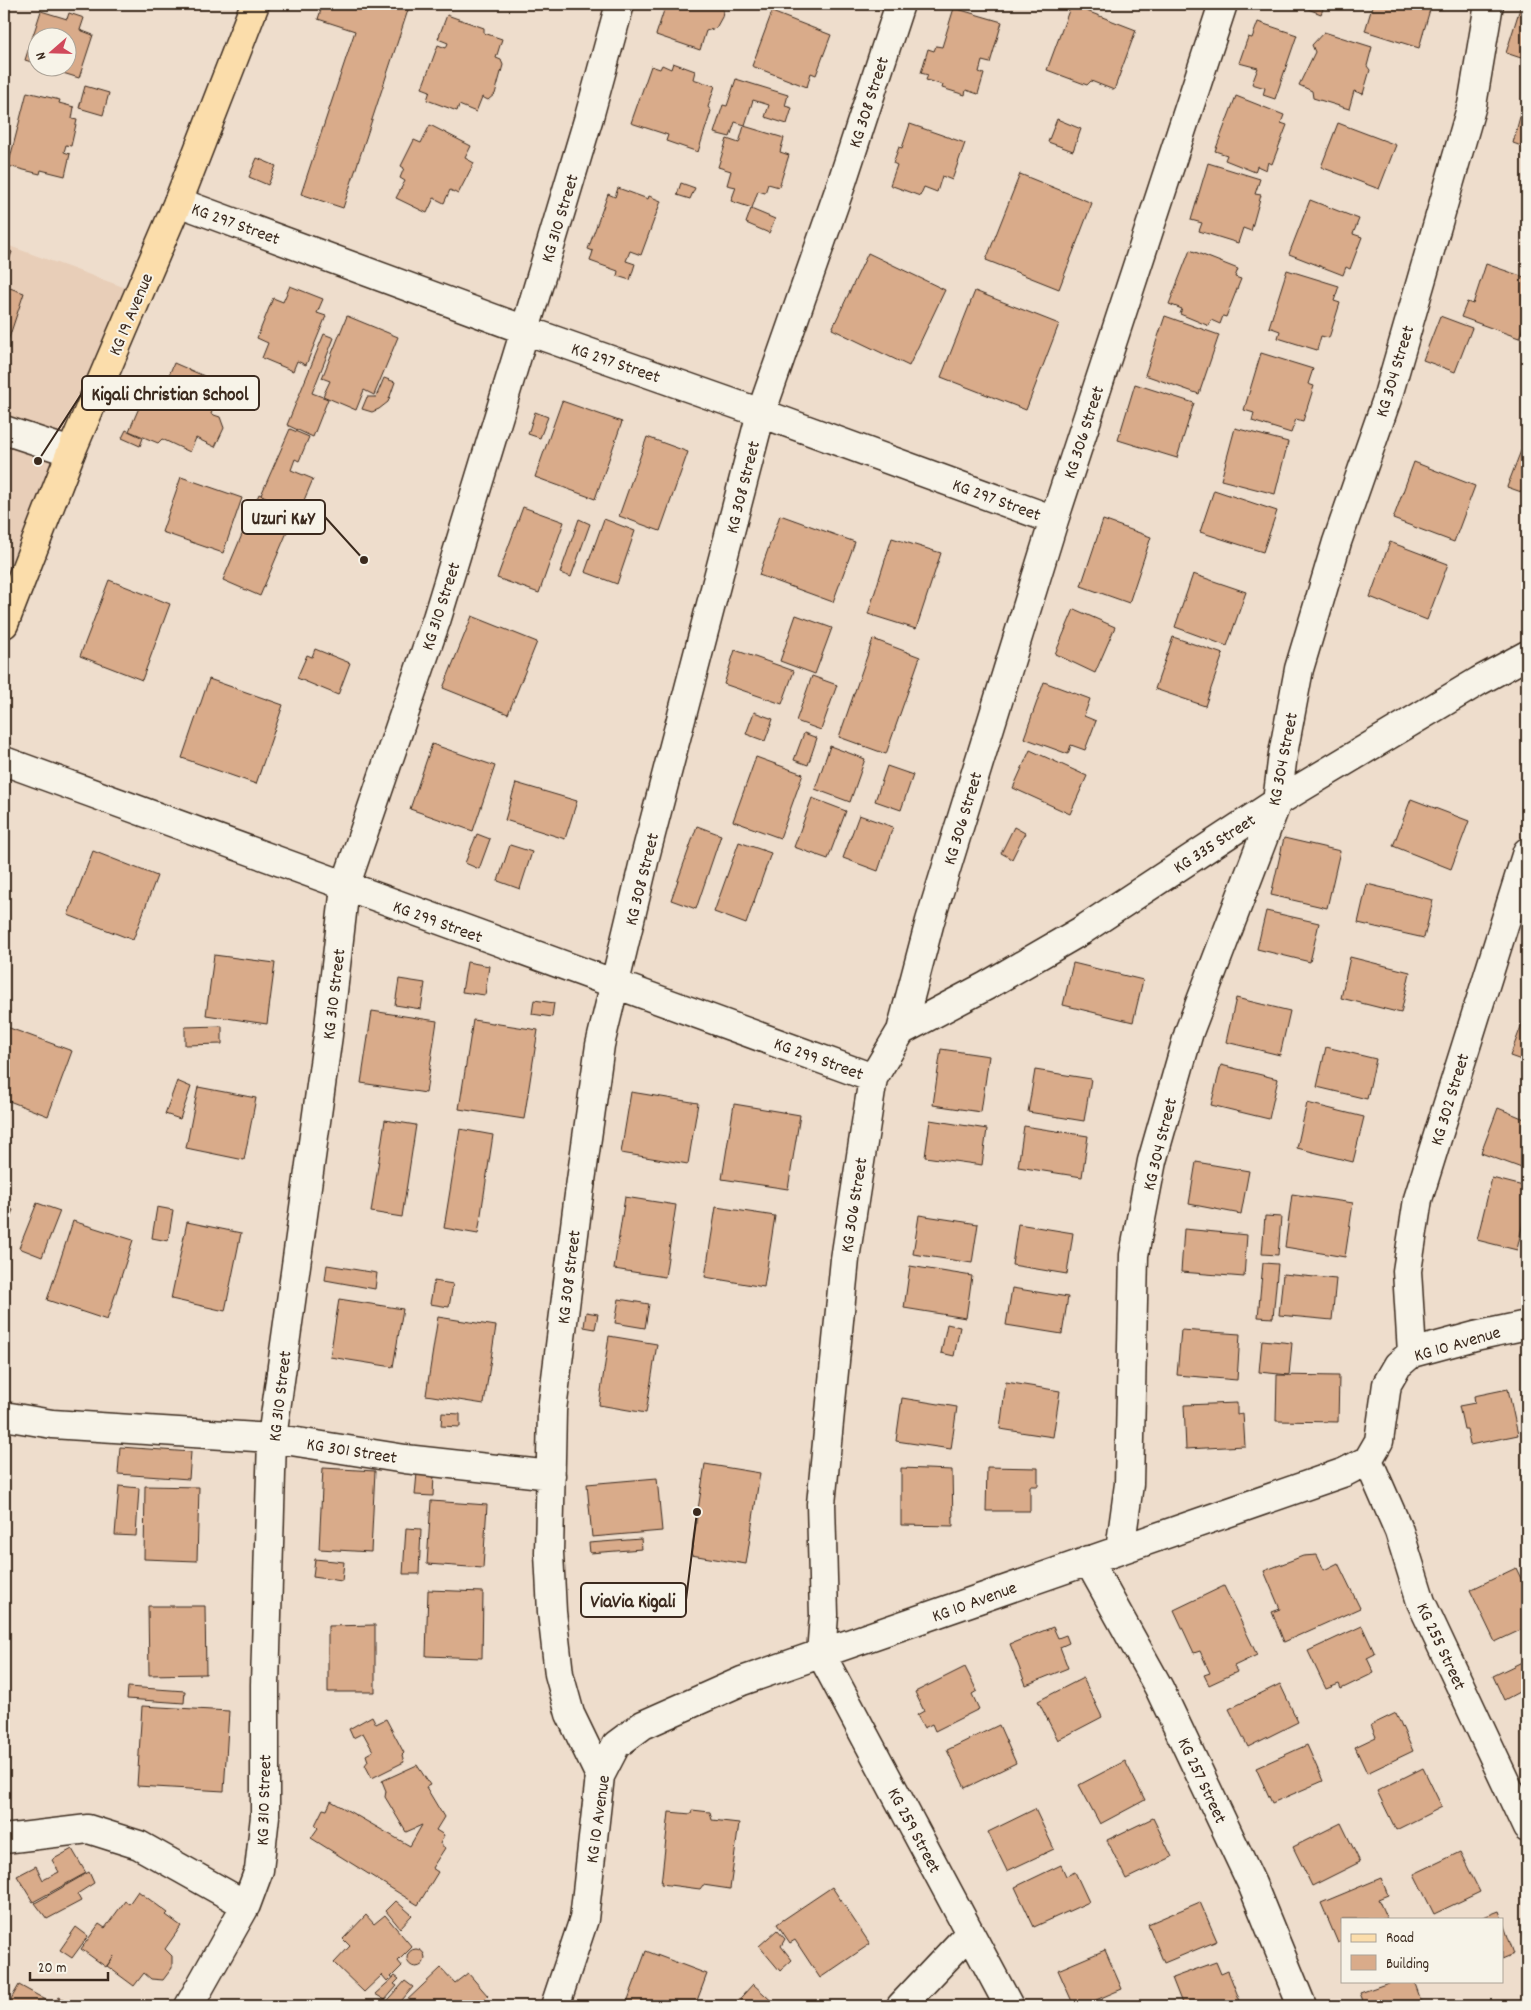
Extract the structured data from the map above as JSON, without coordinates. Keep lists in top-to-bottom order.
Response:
{
  "streets": {
    "main road": ["KG 19 Avenue"],
    "street": [
      "KG 308 Street",
      "KG 310 Street",
      "KG 297 Street",
      "KG 304 Street",
      "KG 306 Street",
      "KG 335 Street",
      "KG 299 Street",
      "KG 302 Street",
      "KG 10 Avenue",
      "KG 301 Street",
      "KG 255 Street",
      "KG 257 Street",
      "KG 259 Street"
    ]
  },
  "crossings": [
    ["KG 308 Street", "KG 297 Street"],
    ["KG 308 Street", "KG 299 Street"],
    ["KG 308 Street", "KG 10 Avenue"],
    ["KG 308 Street", "KG 301 Street"],
    ["KG 310 Street", "KG 297 Street"],
    ["KG 310 Street", "KG 299 Street"],
    ["KG 310 Street", "KG 301 Street"],
    ["KG 297 Street", "KG 19 Avenue"],
    ["KG 297 Street", "KG 306 Street"],
    ["KG 304 Street", "KG 335 Street"],
    ["KG 304 Street", "KG 10 Avenue"],
    ["KG 306 Street", "KG 335 Street"],
    ["KG 306 Street", "KG 299 Street"],
    ["KG 306 Street", "KG 10 Avenue"],
    ["KG 306 Street", "KG 259 Street"],
    ["KG 302 Street", "KG 10 Avenue"],
    ["KG 10 Avenue", "KG 255 Street"],
    ["KG 10 Avenue", "KG 257 Street"],
    ["KG 10 Avenue", "KG 259 Street"]
  ],
  "places": ["Kigali Christian School", "Uzuri K&Y", "ViaVia Kigali"],
  "legend": ["Road", "Building"],
  "scale_bar": "20 m",
  "north": "left"
}
